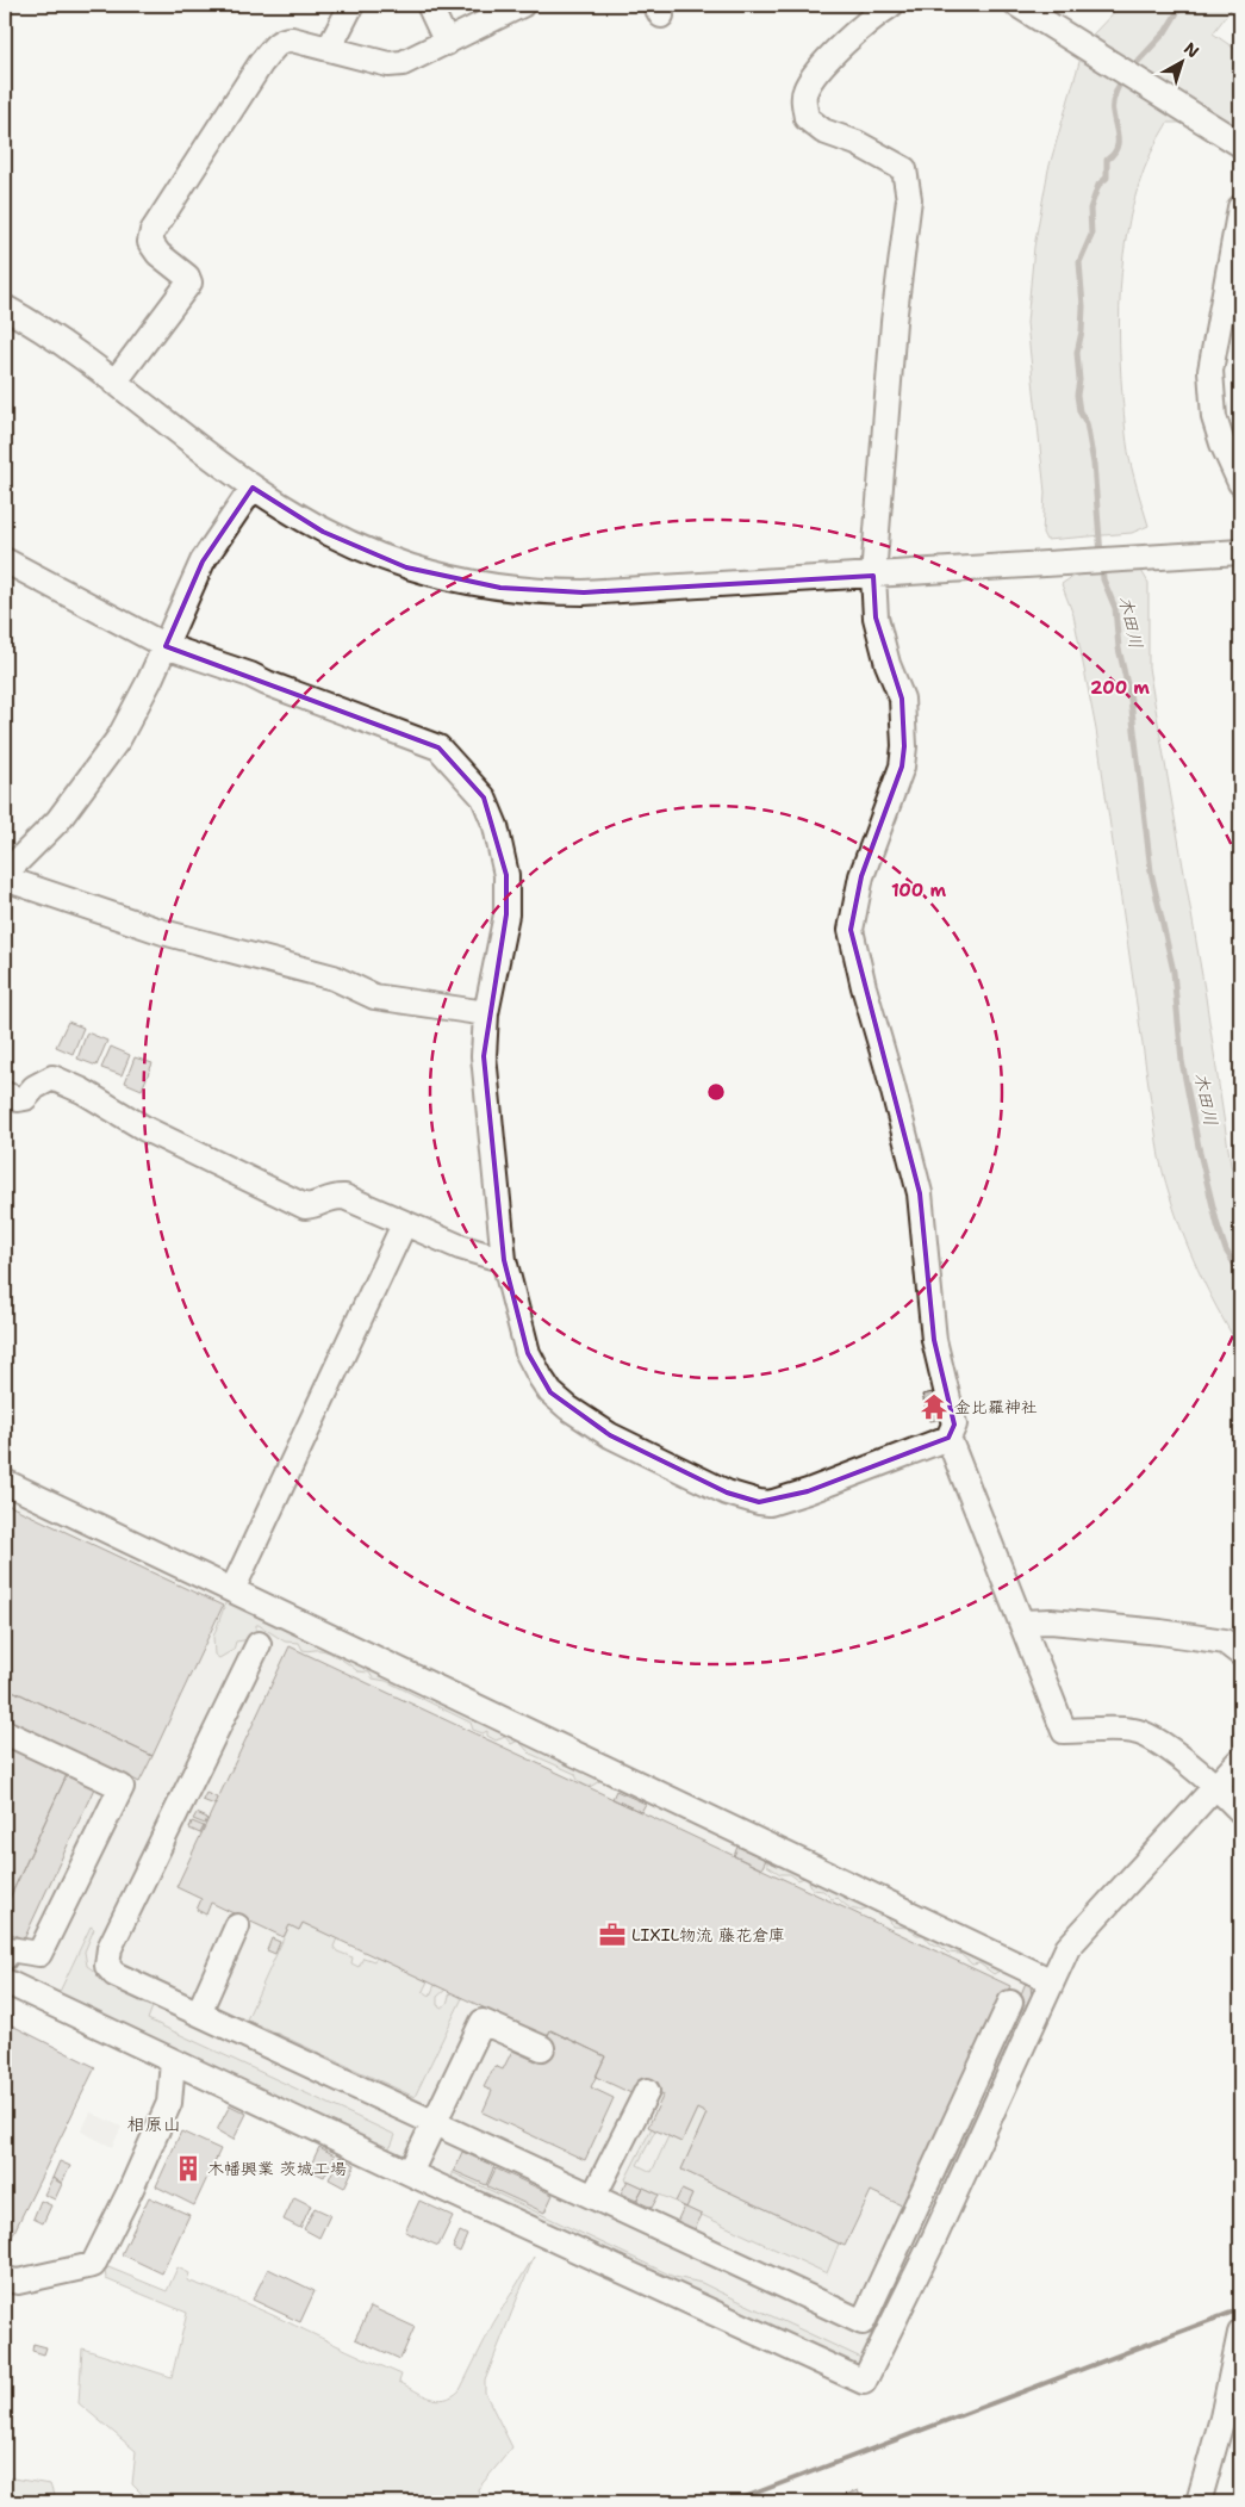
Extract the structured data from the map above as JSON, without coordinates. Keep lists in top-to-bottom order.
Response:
{
  "districts": ["相原山"],
  "water": ["木田川"],
  "places": {
    "temple": ["金比羅神社"],
    "office": ["LIXIL物流 藤花倉庫"],
    "building": ["木幡興業 茨城工場"]
  },
  "north": "top right",
  "rings": ["200 m", "100 m"]
}
